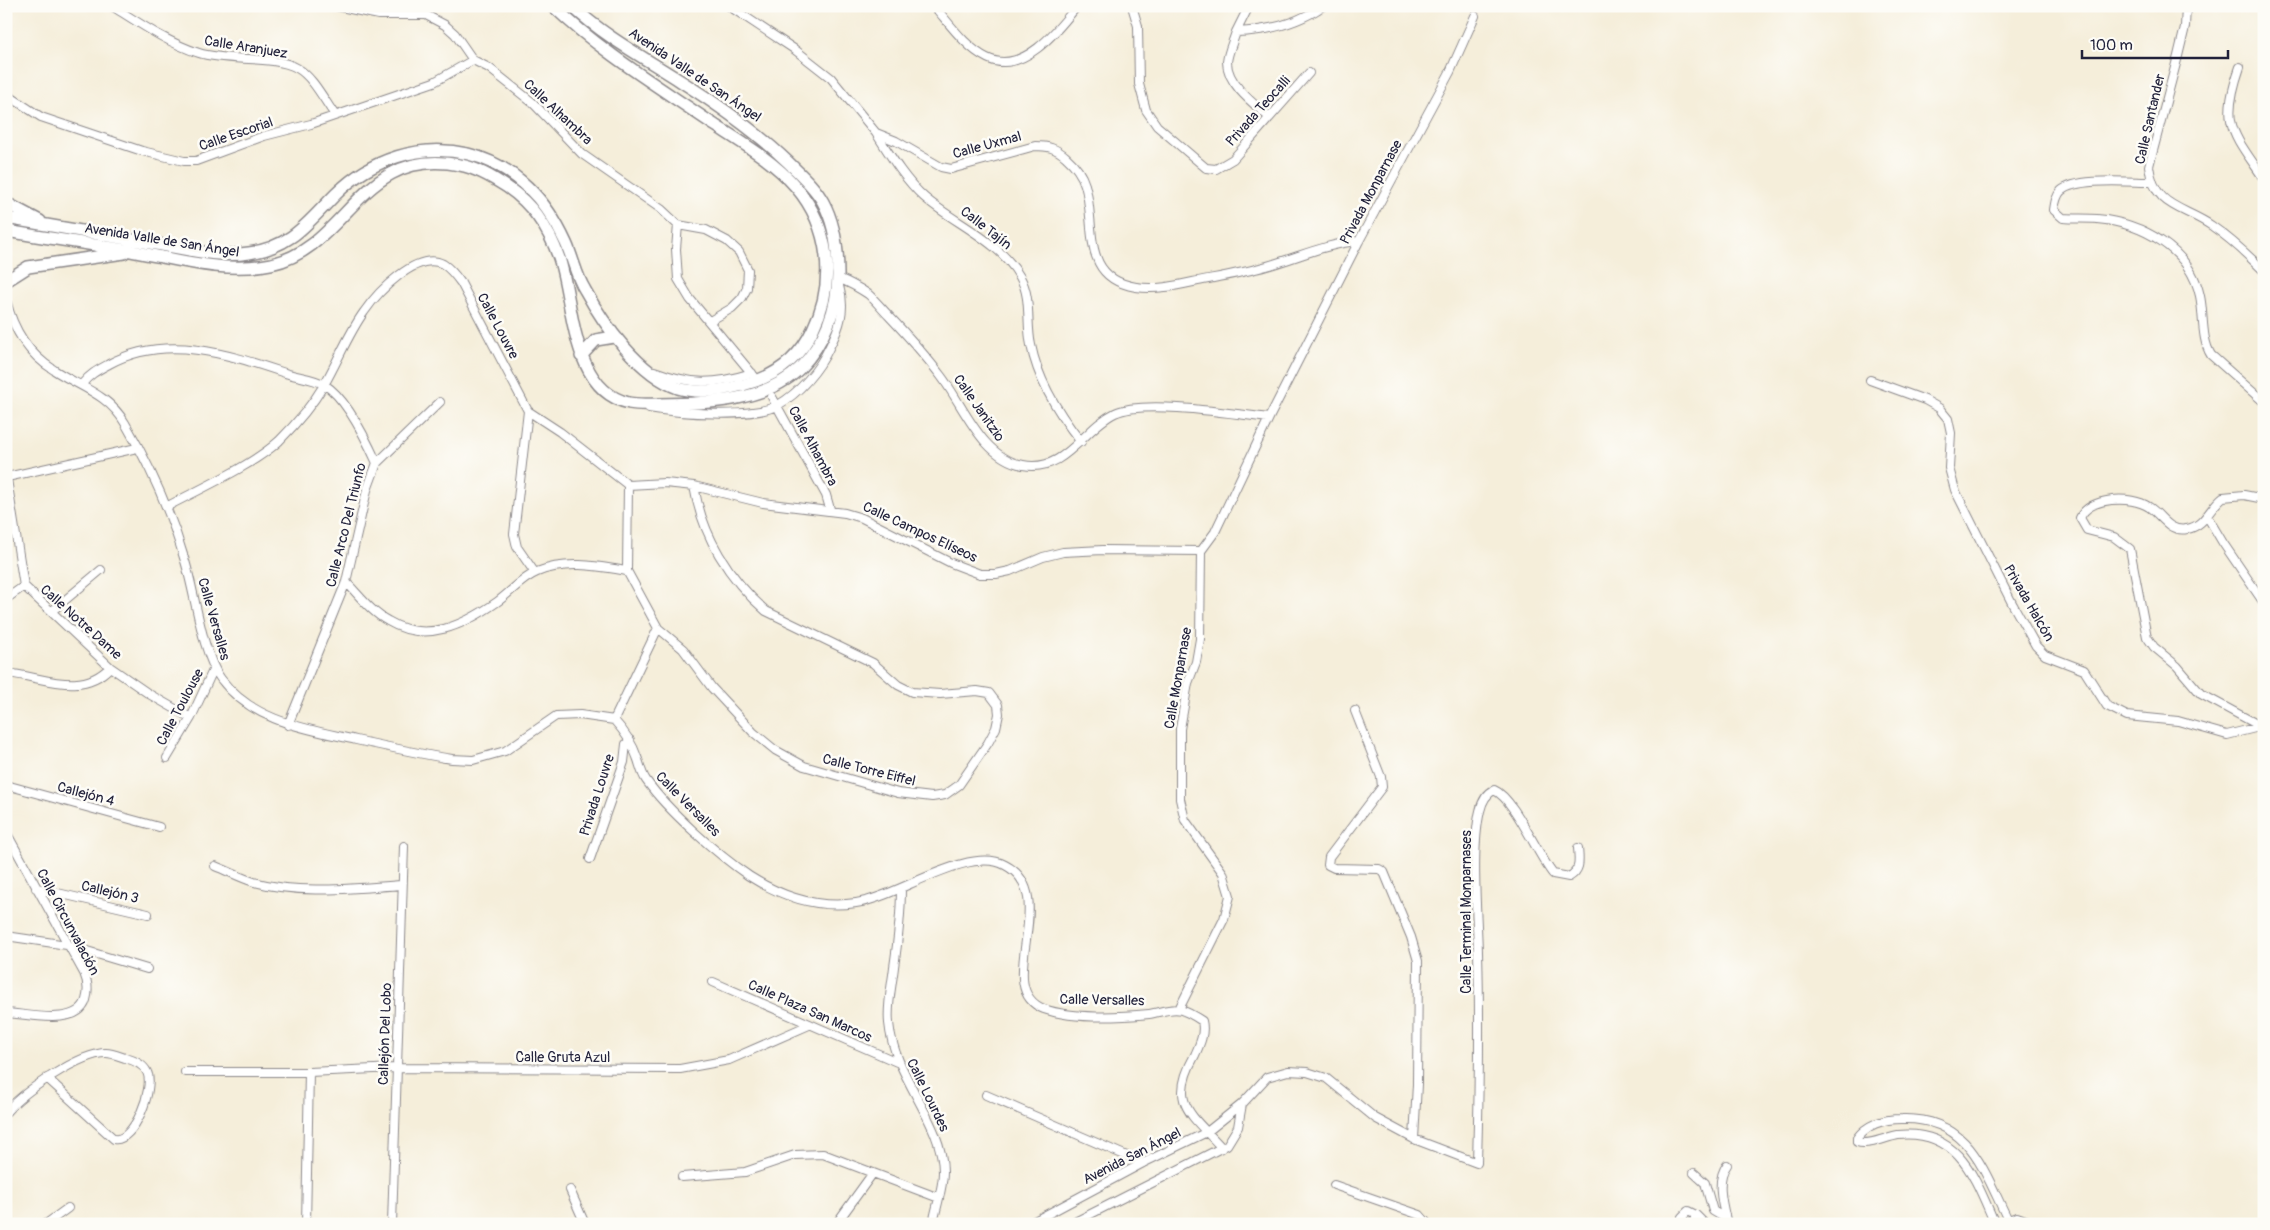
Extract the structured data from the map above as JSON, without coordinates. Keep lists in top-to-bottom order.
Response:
{
  "streets": {
    "street": [
      "Calle Aranjuez",
      "Avenida Valle de San Ángel",
      "Privada Teocalli",
      "Calle Alhambra",
      "Calle Santander",
      "Calle Escorial",
      "Calle Uxmal",
      "Privada Monparnase",
      "Calle Tajín",
      "Calle Louvre",
      "Calle Janitzio",
      "Calle Arco Del Triunfo",
      "Calle Campos Elíseos",
      "Privada Halcón",
      "Calle Versalles",
      "Calle Notre Dame",
      "Calle Monparnase",
      "Calle Toulouse",
      "Calle Torre Eiffel",
      "Callejón 4",
      "Privada Louvre",
      "Callejón 3",
      "Calle Terminal Monparnases",
      "Calle Circunvalación",
      "Calle Plaza San Marcos",
      "Callejón Del Lobo",
      "Calle Gruta Azul",
      "Calle Lourdes",
      "Avenida San Ángel"
    ]
  },
  "crossings": [
    ["Calle Aranjuez", "Calle Escorial"],
    ["Avenida Valle de San Ángel", "Calle Janitzio"],
    ["Calle Alhambra", "Calle Escorial"],
    ["Calle Alhambra", "Calle Campos Elíseos"],
    ["Calle Uxmal", "Privada Monparnase"],
    ["Calle Uxmal", "Calle Tajín"],
    ["Privada Monparnase", "Calle Janitzio"],
    ["Calle Tajín", "Calle Janitzio"],
    ["Calle Louvre", "Calle Arco Del Triunfo"],
    ["Calle Louvre", "Calle Campos Elíseos"],
    ["Calle Louvre", "Calle Versalles"],
    ["Calle Arco Del Triunfo", "Calle Versalles"],
    ["Calle Campos Elíseos", "Calle Monparnase"],
    ["Calle Campos Elíseos", "Calle Torre Eiffel"],
    ["Calle Versalles", "Calle Monparnase"],
    ["Calle Versalles", "Calle Toulouse"],
    ["Calle Versalles", "Privada Louvre"],
    ["Calle Versalles", "Calle Lourdes"],
    ["Calle Notre Dame", "Calle Toulouse"],
    ["Callejón 3", "Calle Circunvalación"],
    ["Calle Terminal Monparnases", "Avenida San Ángel"],
    ["Calle Plaza San Marcos", "Calle Gruta Azul"],
    ["Calle Plaza San Marcos", "Calle Lourdes"],
    ["Callejón Del Lobo", "Calle Gruta Azul"]
  ],
  "scale_bar": "100 m"
}
